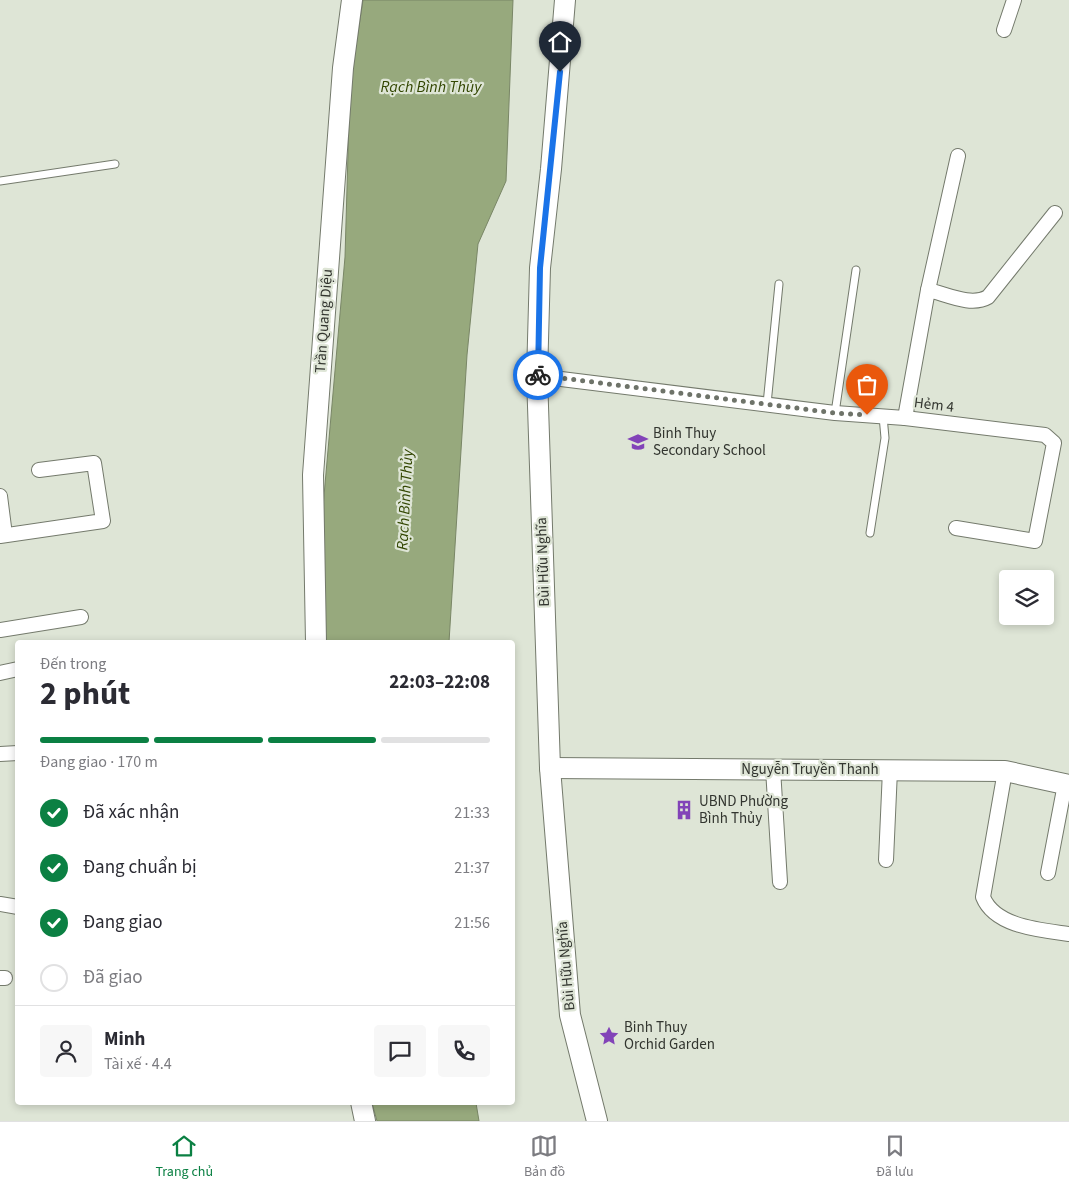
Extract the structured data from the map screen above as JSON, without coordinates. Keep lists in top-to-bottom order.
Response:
{
  "streets": {
    "street": [
      "Trần Quang Diệu",
      "Hẻm 4",
      "Bùi Hữu Nghĩa",
      "Nguyễn Truyền Thanh"
    ]
  },
  "crossings": [
    ["Hẻm 4", "Bùi Hữu Nghĩa"],
    ["Bùi Hữu Nghĩa", "Nguyễn Truyền Thanh"]
  ],
  "water": ["Rạch Bình Thủy"],
  "places": {
    "school or university": ["Binh Thuy Secondary School"],
    "building": ["UBND Phường Bình Thủy"],
    "place": ["Binh Thuy Orchid Garden"]
  },
  "page": {
    "heading": ["2 phút", "Đến trong", "22:03–22:08"],
    "panel": ["Minh", "Tài xế · 4.4"],
    "bar": "Đang giao · 170 m",
    "list": [
      ["Đã xác nhận", "21:33"],
      ["Đang chuẩn bị", "21:37"],
      ["Đang giao", "21:56"],
      "Đã giao"
    ],
    "tabs": ["Trang chủ", "Bản đồ", "Đã lưu"]
  }
}
